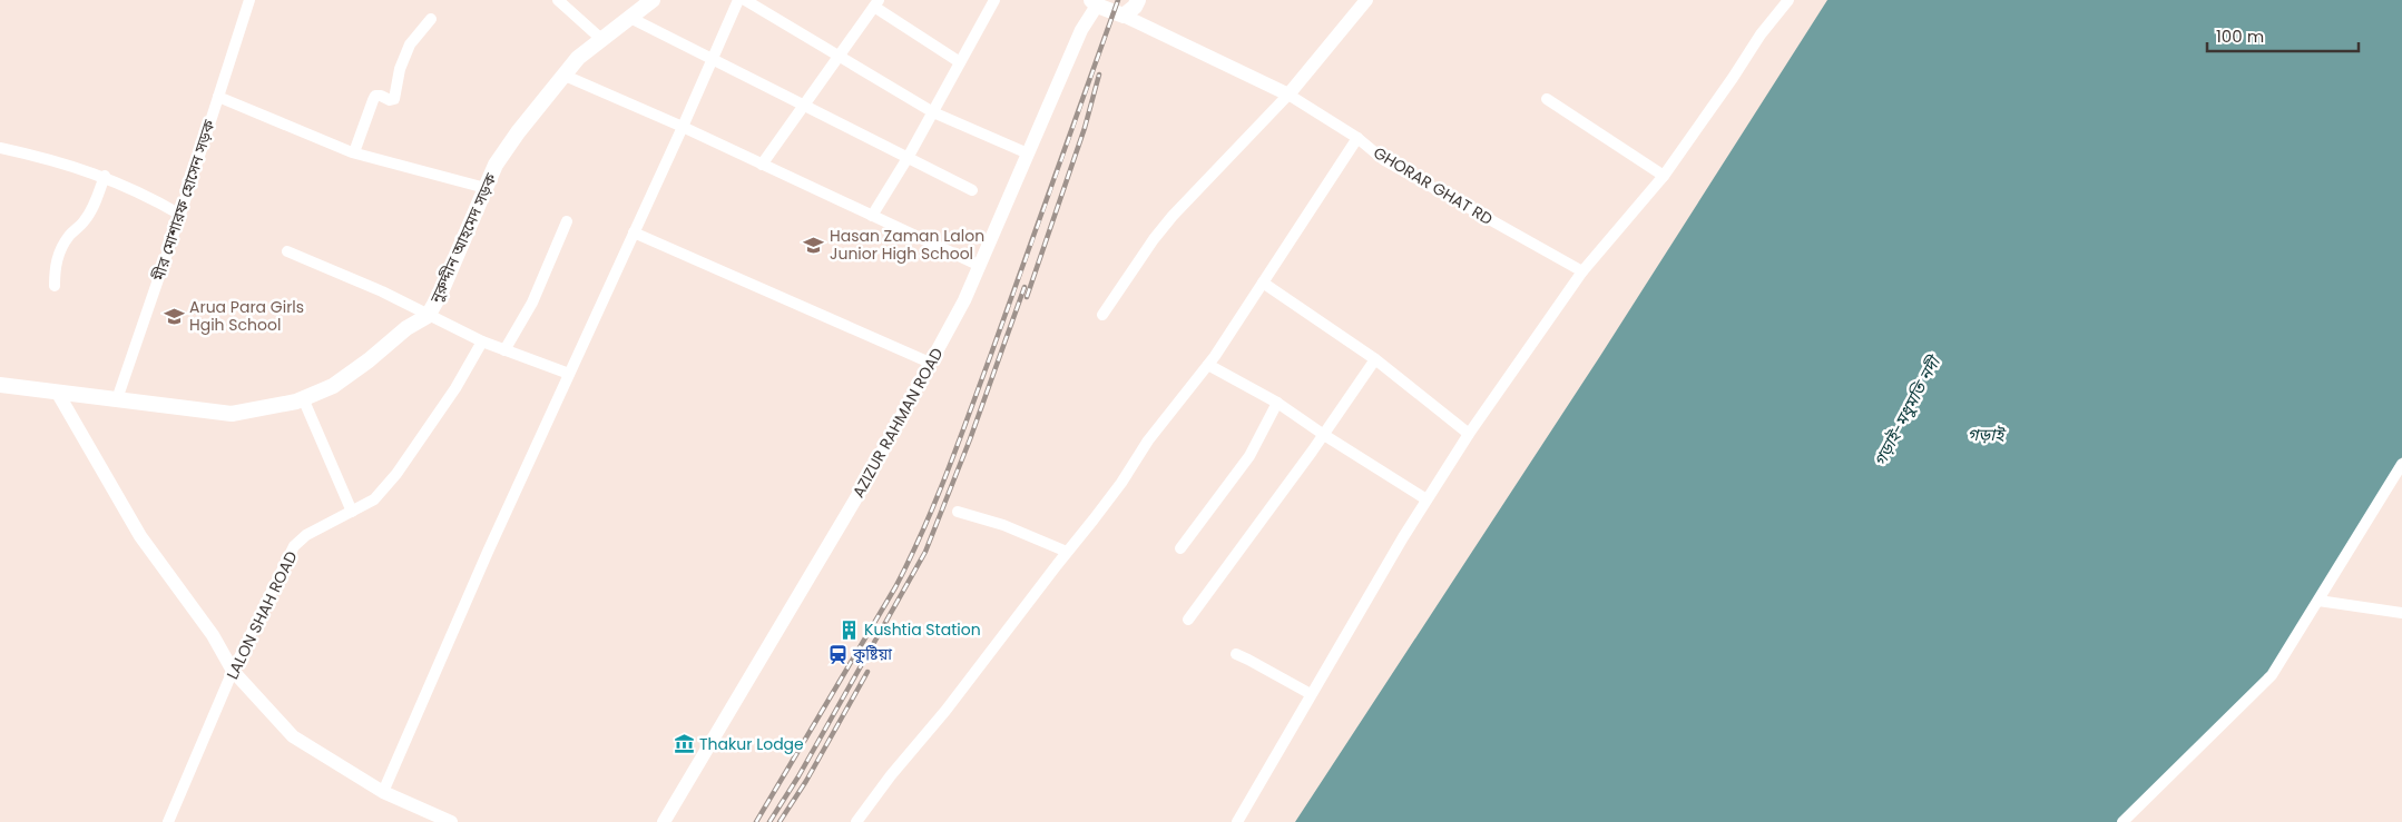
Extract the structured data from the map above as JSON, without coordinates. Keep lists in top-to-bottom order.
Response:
{
  "streets": {
    "main road": ["নুরুদ্দীন আহমেদ সড়ক"],
    "street": [
      "GHORAR GHAT RD",
      "মীর মোশারফ হোসেন সড়ক",
      "AZIZUR RAHMAN ROAD",
      "LALON SHAH ROAD"
    ]
  },
  "crossings": [
    ["মীর মোশারফ হোসেন সড়ক", "নুরুদ্দীন আহমেদ সড়ক"]
  ],
  "water": ["গড়াই-মধুমতি নদী", "গড়াই"],
  "places": {
    "school or university": ["Hasan Zaman Lalon Junior High School", "Arua Para Girls Hgih School"],
    "building": ["Kushtia Station"],
    "station": ["কুষ্টিয়া"],
    "museum": ["Thakur Lodge"]
  },
  "scale_bar": "100 m"
}
